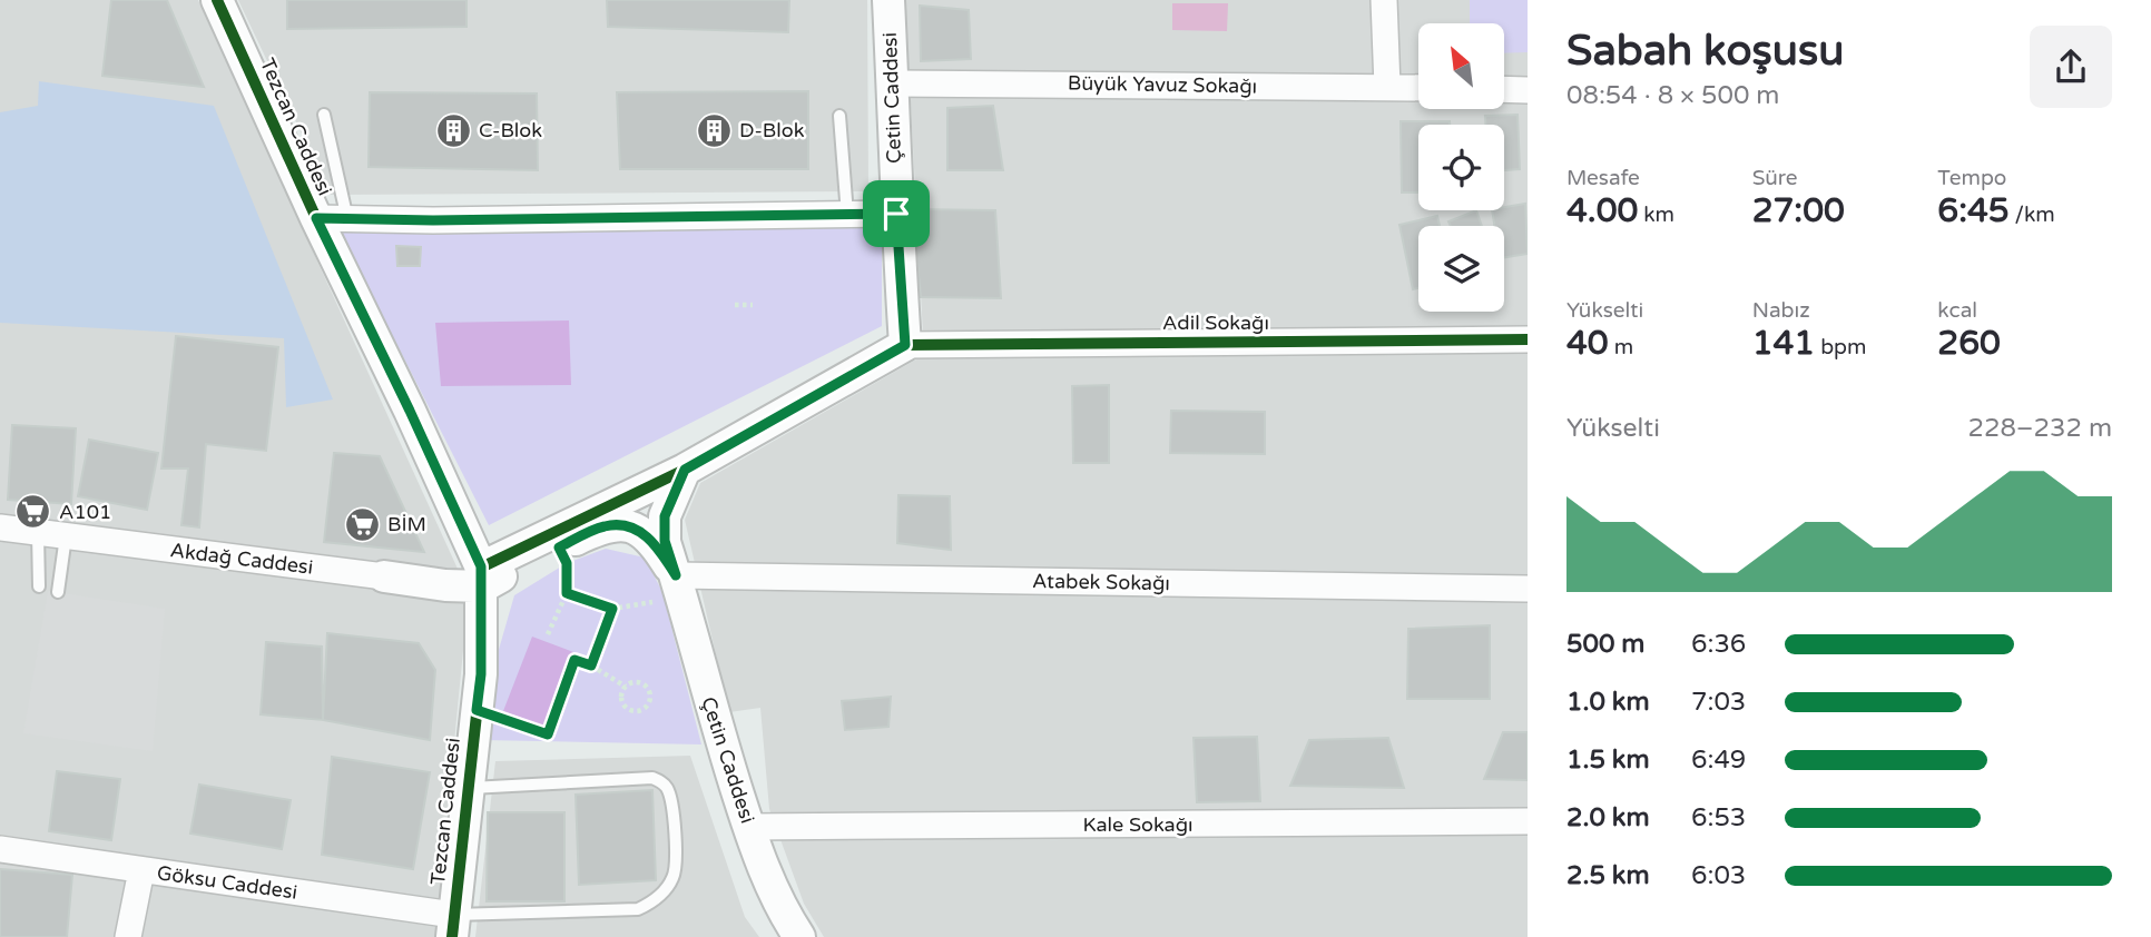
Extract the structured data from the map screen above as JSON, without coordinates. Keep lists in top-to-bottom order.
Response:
{
  "streets": {
    "street": [
      "Büyük Yavuz Sokağı",
      "Çetin Caddesi",
      "Tezcan Caddesi",
      "Adil Sokağı",
      "Akdağ Caddesi",
      "Atabek Sokağı",
      "Kale Sokağı",
      "Göksu Caddesi"
    ]
  },
  "crossings": [
    ["Büyük Yavuz Sokağı", "Çetin Caddesi"],
    ["Çetin Caddesi", "Adil Sokağı"],
    ["Çetin Caddesi", "Atabek Sokağı"],
    ["Çetin Caddesi", "Kale Sokağı"],
    ["Tezcan Caddesi", "Akdağ Caddesi"],
    ["Tezcan Caddesi", "Göksu Caddesi"]
  ],
  "places": {
    "building": ["C-Blok", "D-Blok"],
    "supermarket": ["A101", "BİM"]
  },
  "north": "top left",
  "page": {
    "heading": ["Sabah koşusu", "08:54 · 8 × 500 m"],
    "stats": [
      ["Mesafe", "4.00 km"],
      ["Süre", "27:00"],
      ["Tempo", "6:45 /km"],
      ["Yükselti", "40 m"],
      ["Nabız", "141 bpm"],
      ["kcal", "260"]
    ],
    "chart": ["Yükselti", "228–232 m"],
    "list": [
      {
        "name": "500 m",
        "note": "6:36"
      },
      {
        "name": "1.0 km",
        "note": "7:03"
      },
      {
        "name": "1.5 km",
        "note": "6:49"
      },
      {
        "name": "2.0 km",
        "note": "6:53"
      },
      {
        "name": "2.5 km",
        "note": "6:03"
      }
    ]
  }
}
